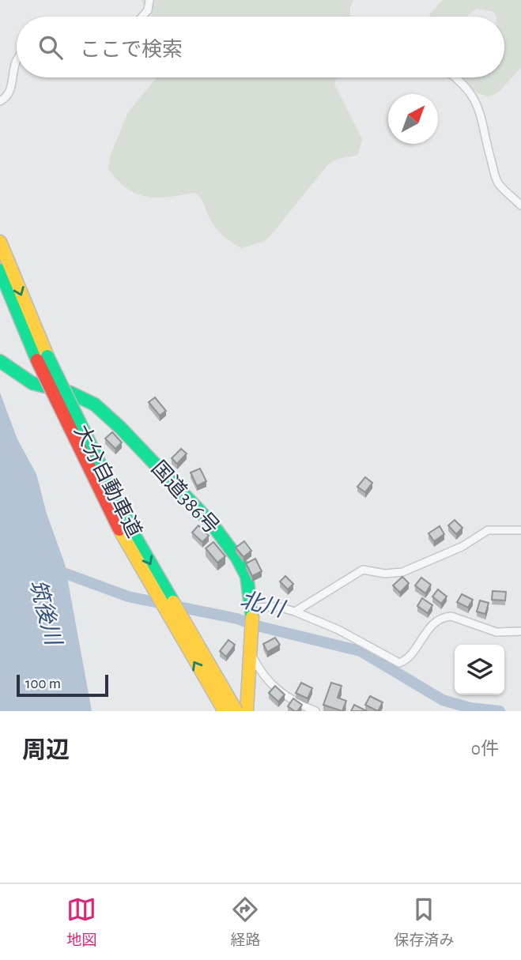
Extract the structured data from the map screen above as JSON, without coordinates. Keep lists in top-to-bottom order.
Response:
{
  "streets": {
    "highway": ["大分自動車道", "国道386号"]
  },
  "water": ["北川", "筑後川"],
  "scale_bar": "100 m",
  "north": "top right",
  "page": {
    "search": "ここで検索",
    "scale": "100 m",
    "heading": ["周辺", "0件"],
    "nav": ["地図", "経路", "保存済み"]
  }
}
